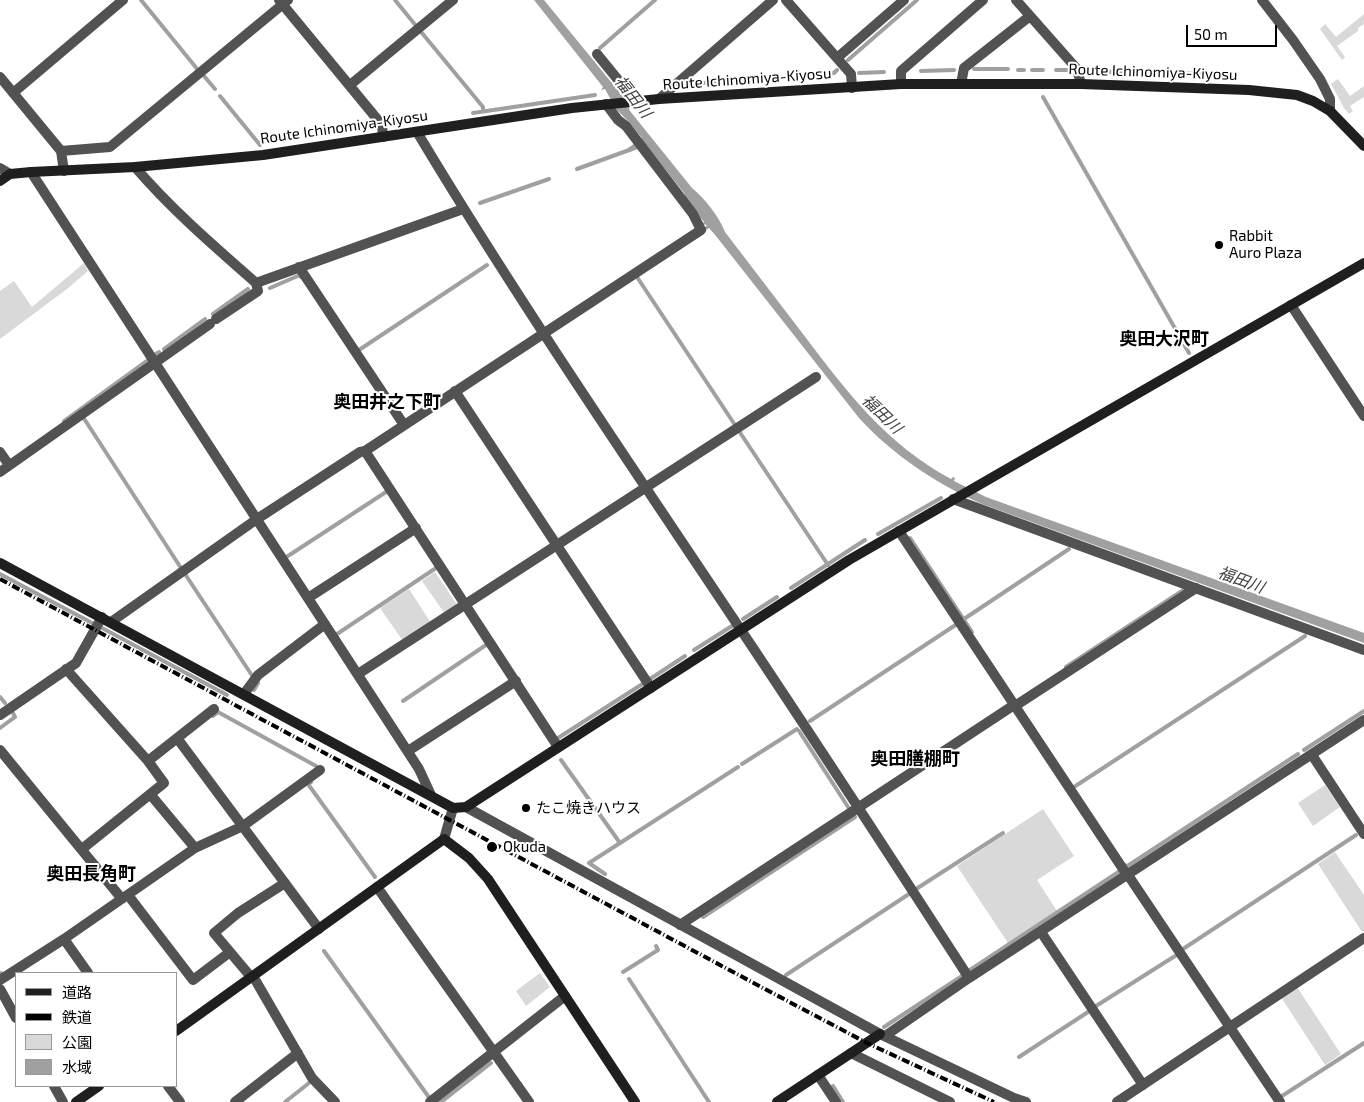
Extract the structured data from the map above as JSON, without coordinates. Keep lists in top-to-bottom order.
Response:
{
  "streets": {
    "street": ["Route Ichinomiya-Kiyosu"]
  },
  "districts": [
    "奥田大沢町",
    "奥田井之下町",
    "奥田膳棚町",
    "奥田長角町"
  ],
  "water": ["福田川"],
  "places": ["Rabbit Auro Plaza", "たこ焼きハウス", "Okuda"],
  "legend": [
    "道路",
    "鉄道",
    "公園",
    "水域"
  ],
  "scale_bar": "50 m"
}
